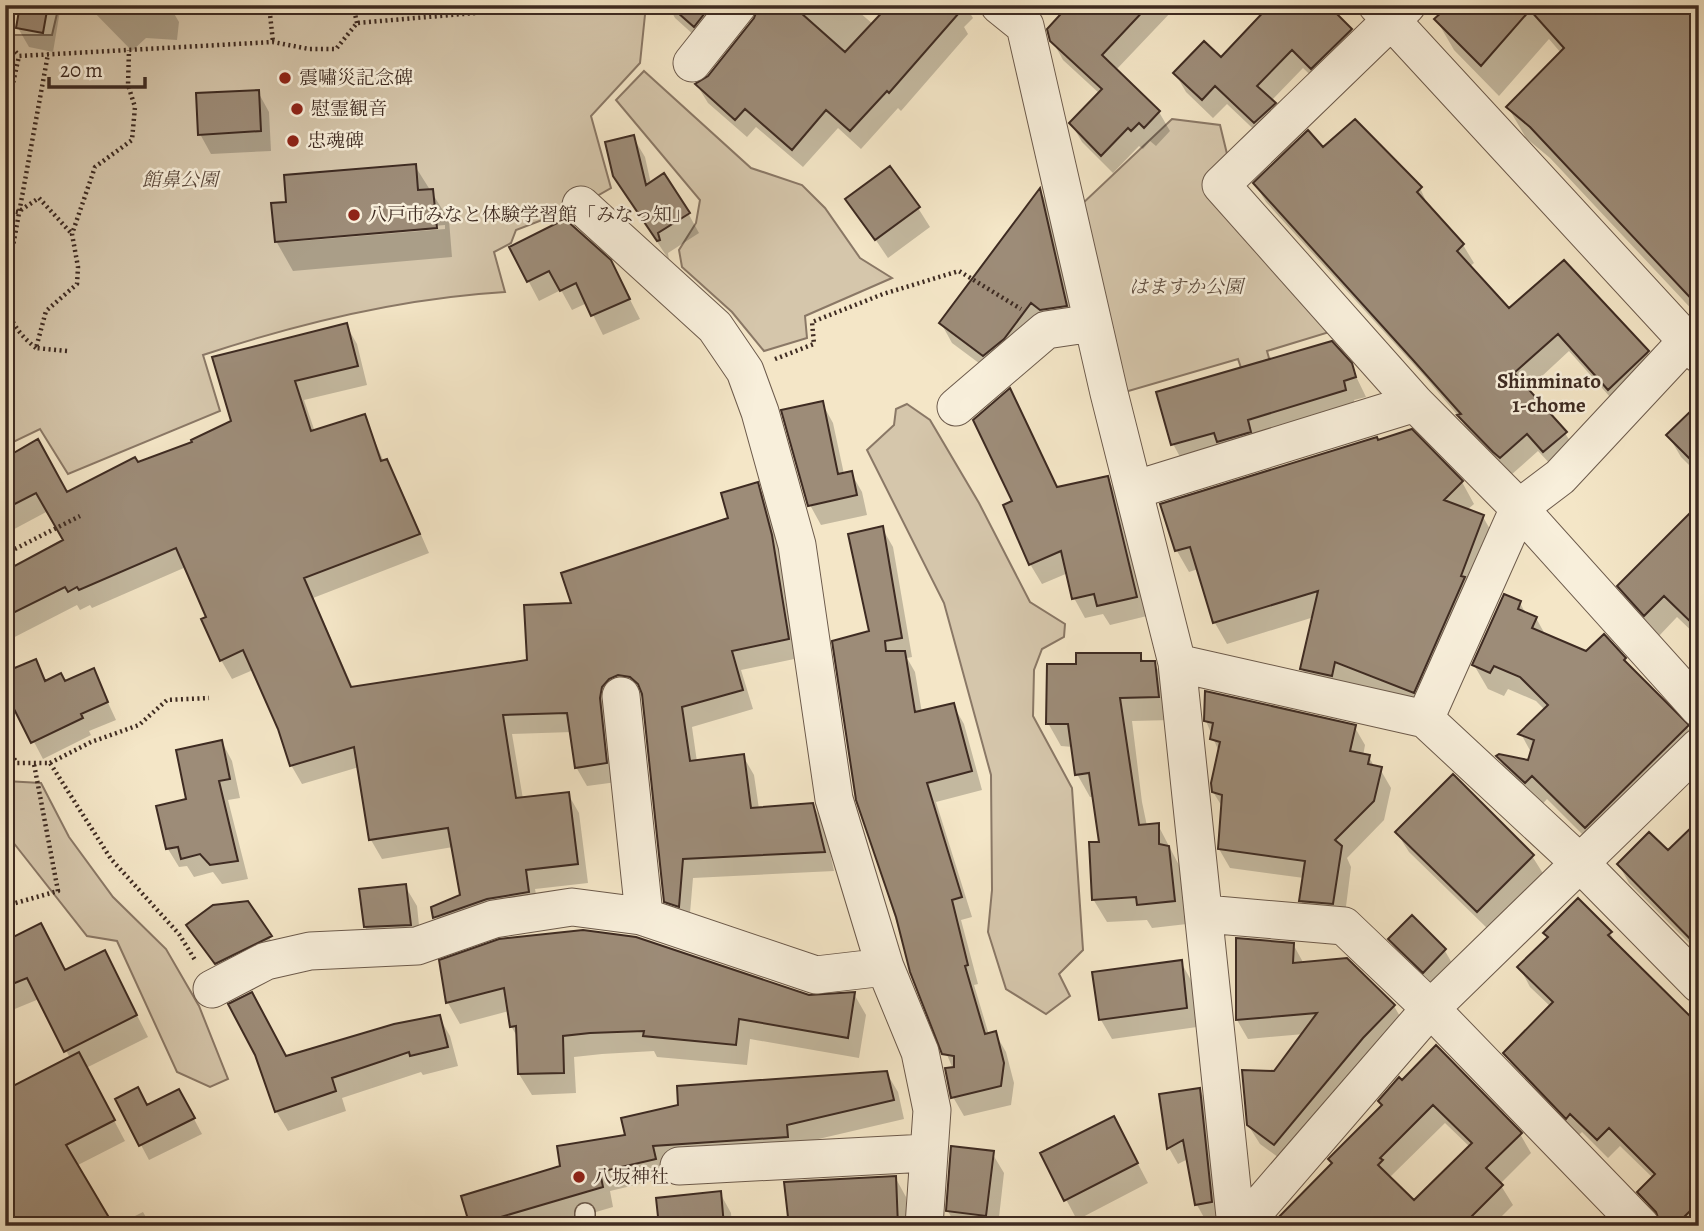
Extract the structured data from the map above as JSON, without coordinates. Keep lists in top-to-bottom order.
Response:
{
  "districts": ["Shinminato 1-chome"],
  "parks": ["館鼻公園", "はますか公園"],
  "places": [
    "震嘯災記念碑",
    "慰霊観音",
    "忠魂碑",
    "八戸市みなと体験学習館「みなっ知」",
    "八坂神社"
  ],
  "scale_bar": "20 m"
}
